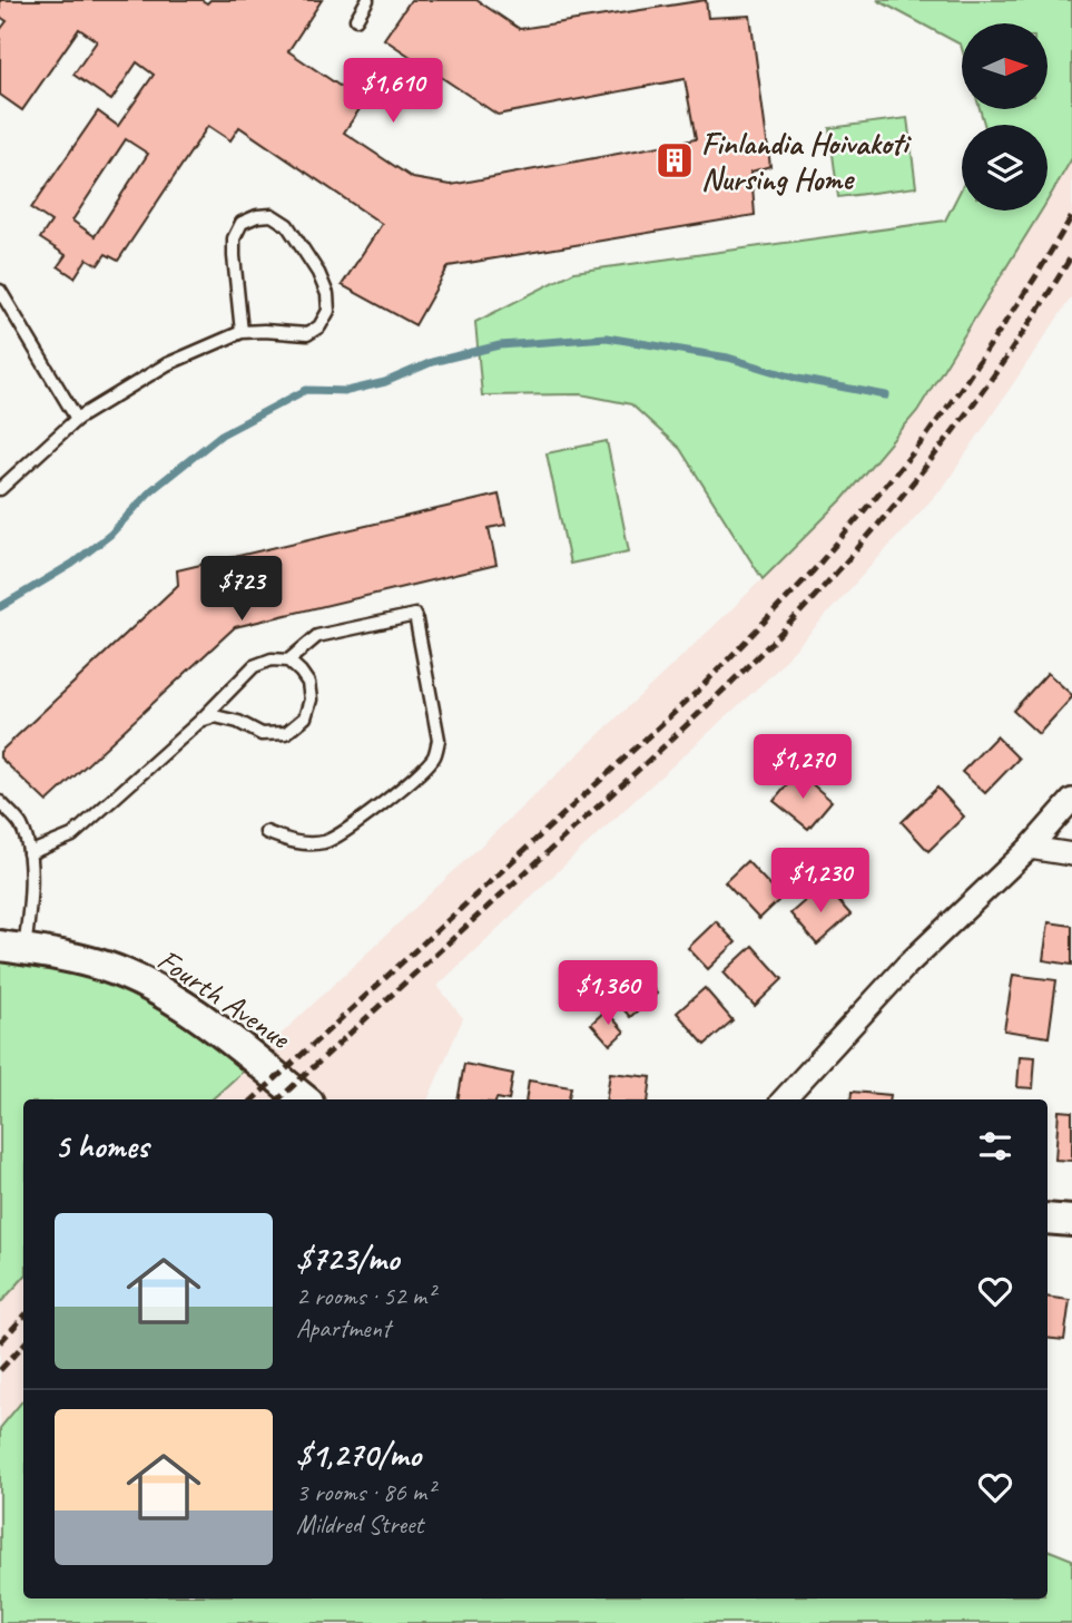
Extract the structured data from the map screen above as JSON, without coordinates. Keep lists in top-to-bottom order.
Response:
{
  "streets": {
    "street": ["Fourth Avenue"]
  },
  "places": {
    "building": ["Finlandia Hoivakoti Nursing Home"]
  },
  "north": "right",
  "page": {
    "price": [
      "$1,610",
      "$723",
      "$1,270",
      "$1,230",
      "$1,360"
    ],
    "heading": "5 homes",
    "list": [
      {
        "name": "$723/mo",
        "note": "2 rooms · 52 m² · Apartment"
      },
      {
        "name": "$1,270/mo",
        "note": "3 rooms · 86 m² · Mildred Street"
      }
    ]
  }
}
